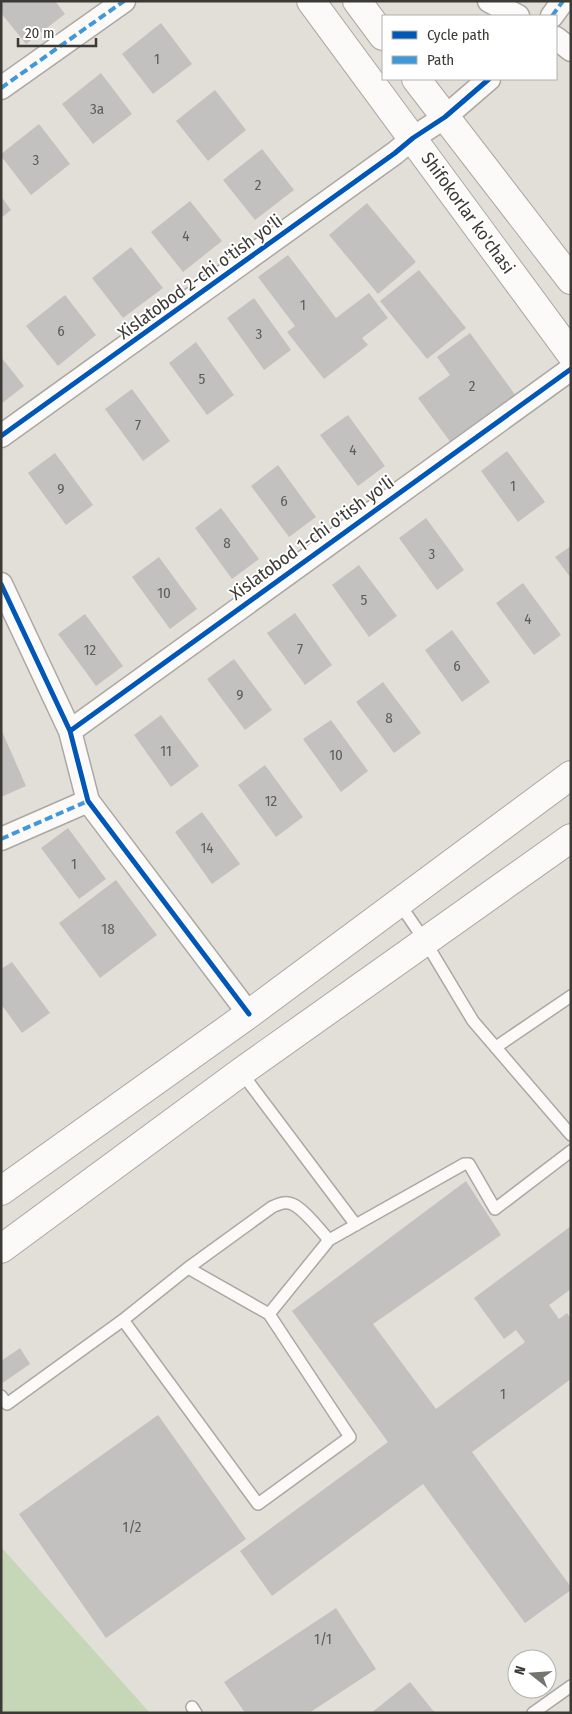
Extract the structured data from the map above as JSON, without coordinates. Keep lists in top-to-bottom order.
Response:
{
  "streets": {
    "main road": ["Shifokorlar ko'chasi"],
    "street": ["Xislatobod 2-chi o'tish yo'li", "Xislatobod 1-chi o'tish yo'li"]
  },
  "crossings": [
    ["Shifokorlar ko'chasi", "Xislatobod 2-chi o'tish yo'li"]
  ],
  "house_numbers": [
    "1",
    "3a",
    "3",
    "2",
    "4",
    "1",
    "6",
    "3",
    "5",
    "2",
    "7",
    "4",
    "1",
    "9",
    "6",
    "8",
    "3",
    "10",
    "5",
    "4",
    "7",
    "12",
    "6",
    "9",
    "8",
    "11",
    "10",
    "12",
    "14",
    "1",
    "18",
    "1",
    "1/2",
    "1/1"
  ],
  "legend": ["Cycle path", "Path"],
  "scale_bar": "20 m",
  "north": "left"
}
